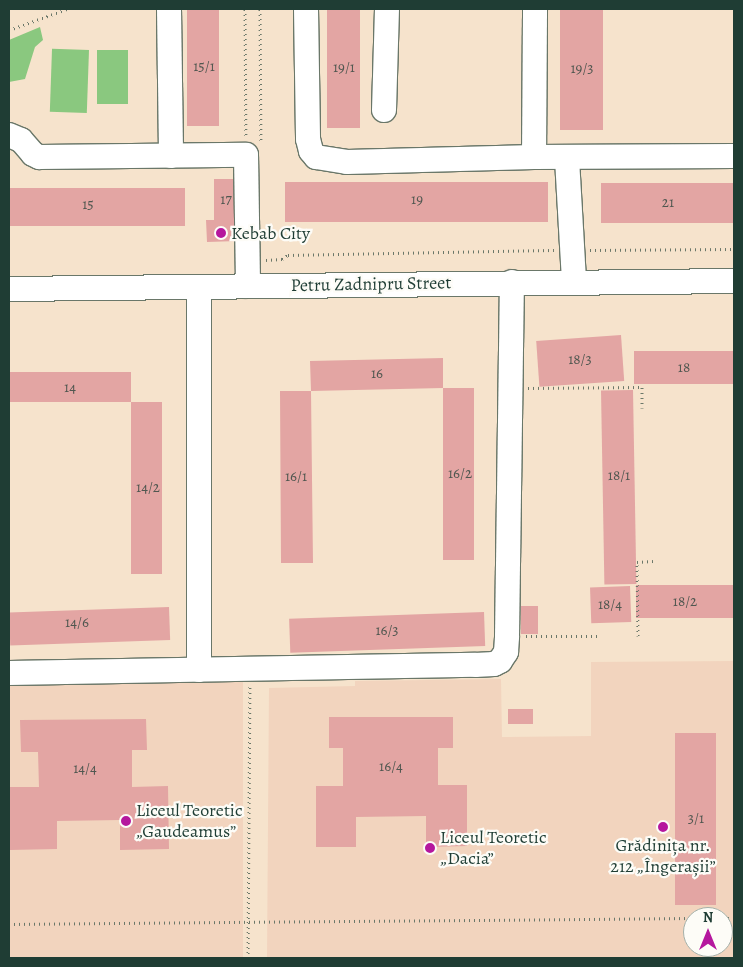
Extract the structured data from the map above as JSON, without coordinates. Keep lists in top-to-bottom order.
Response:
{
  "streets": {
    "street": ["Petru Zadnipru Street"]
  },
  "places": [
    "Kebab City",
    "Liceul Teoretic „Gaudeamus”",
    "Grădinița nr. 212 „Îngerașii”",
    "Liceul Teoretic „Dacia”"
  ],
  "house_numbers": [
    "15/1",
    "19/1",
    "19/3",
    "17",
    "19",
    "21",
    "15",
    "18/3",
    "18",
    "16",
    "14",
    "16/2",
    "18/1",
    "16/1",
    "14/2",
    "18/2",
    "18/4",
    "14/6",
    "16/3",
    "16/4",
    "14/4",
    "3/1"
  ],
  "north": "top"
}
